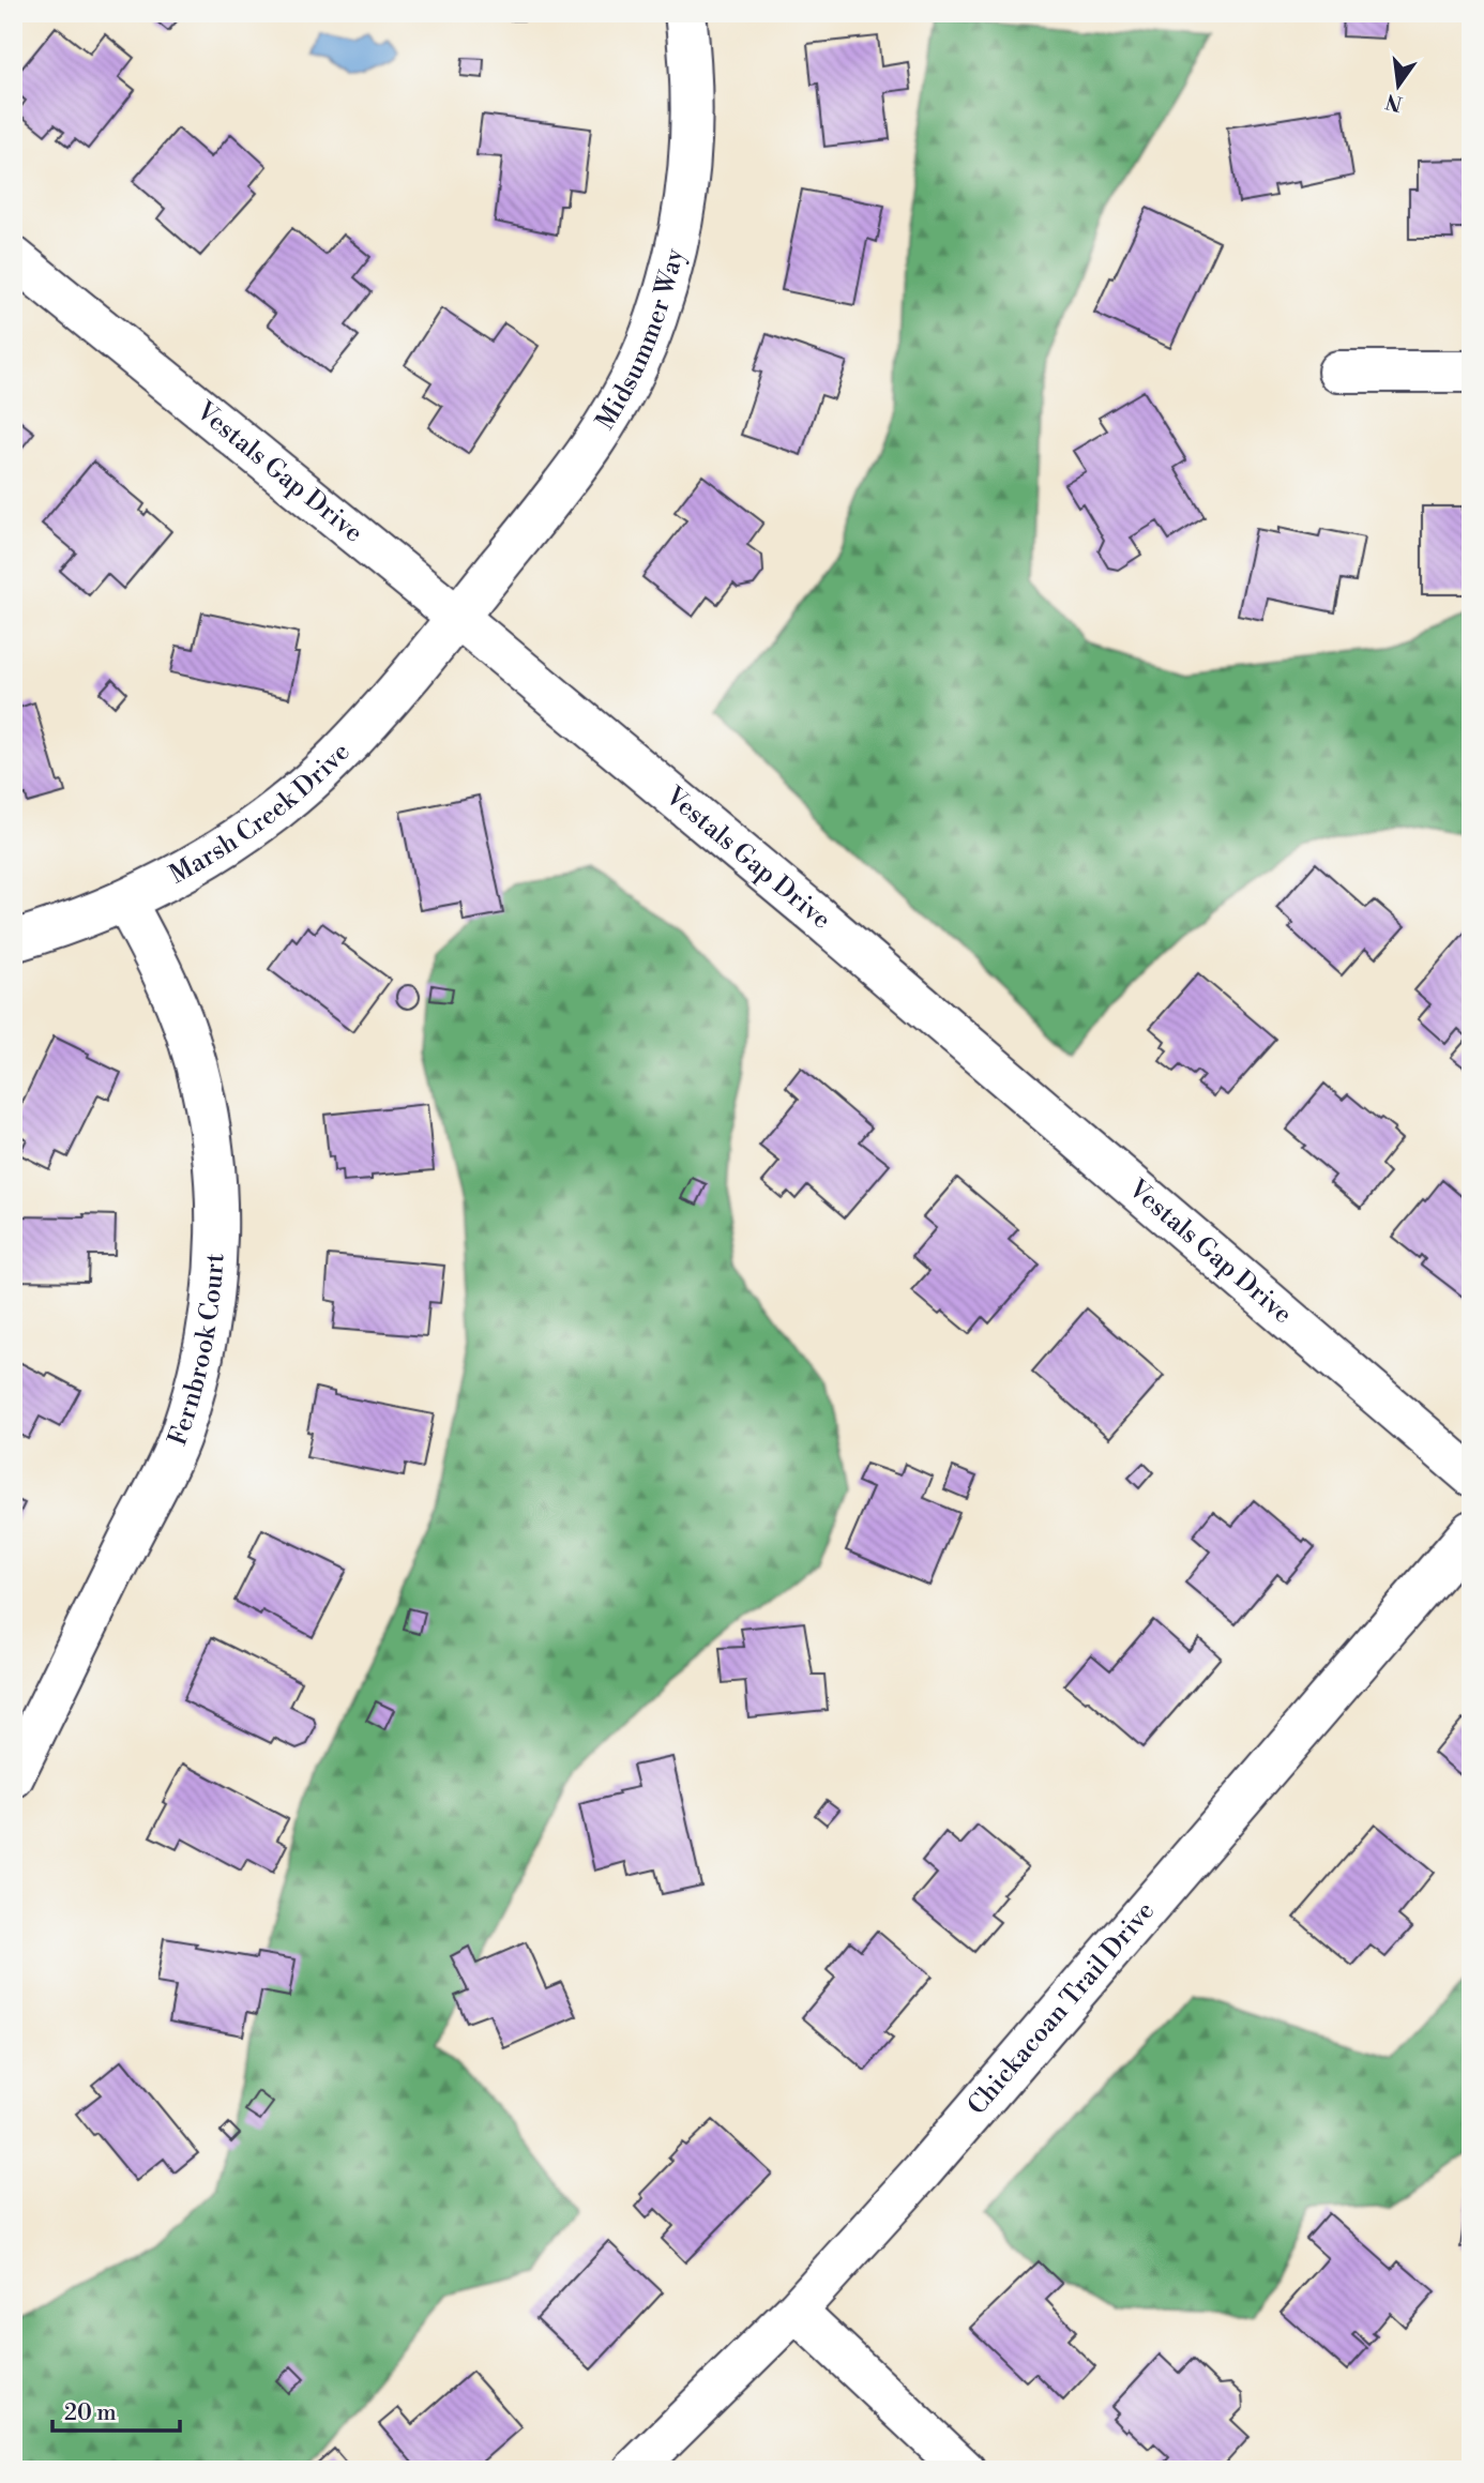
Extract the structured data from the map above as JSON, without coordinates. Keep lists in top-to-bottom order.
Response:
{
  "streets": {
    "street": [
      "Midsummer Way",
      "Vestals Gap Drive",
      "Marsh Creek Drive",
      "Fernbrook Court",
      "Chickacoan Trail Drive"
    ]
  },
  "crossings": [
    ["Midsummer Way", "Vestals Gap Drive"],
    ["Midsummer Way", "Marsh Creek Drive"],
    ["Vestals Gap Drive", "Marsh Creek Drive"],
    ["Marsh Creek Drive", "Fernbrook Court"]
  ],
  "scale_bar": "20 m",
  "north": "bottom"
}
